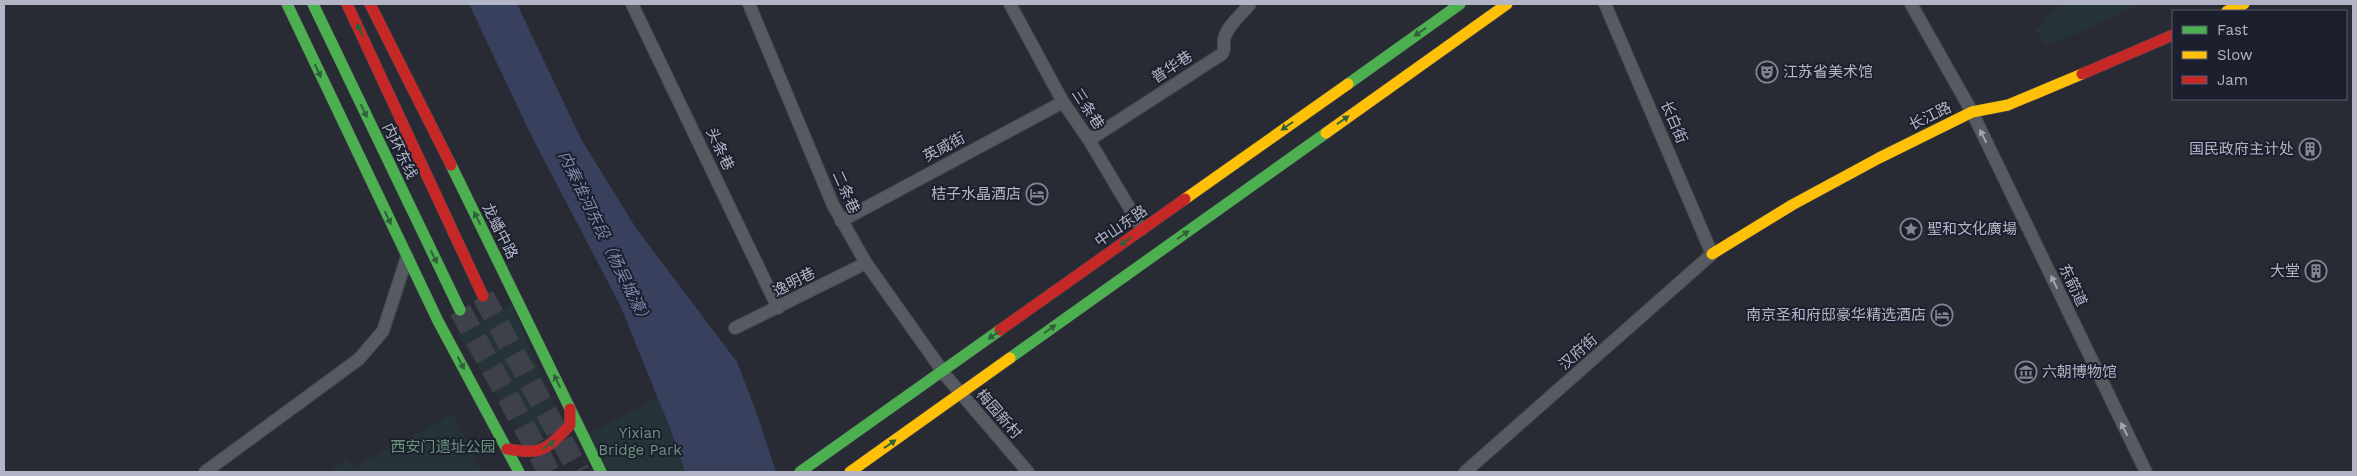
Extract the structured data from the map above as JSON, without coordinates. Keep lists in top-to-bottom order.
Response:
{
  "streets": {
    "main road": [
      "长江路",
      "内环东线",
      "中山东路",
      "龙蟠中路"
    ],
    "street": [
      "普华巷",
      "三条巷",
      "长白街",
      "英威街",
      "头条巷",
      "二条巷",
      "逸明巷",
      "东箭道",
      "汉府街",
      "梅园新村"
    ]
  },
  "crossings": [
    ["普华巷", "三条巷"],
    ["三条巷", "英威街"],
    ["三条巷", "中山东路"],
    ["长江路", "长白街"],
    ["长江路", "东箭道"],
    ["长江路", "汉府街"],
    ["长白街", "汉府街"],
    ["英威街", "二条巷"],
    ["头条巷", "逸明巷"],
    ["二条巷", "中山东路"],
    ["二条巷", "逸明巷"],
    ["二条巷", "梅园新村"],
    ["中山东路", "梅园新村"]
  ],
  "one_way": ["东箭道"],
  "water": ["内秦淮河东段（杨吴城濠）"],
  "parks": ["Yixian Bridge Park", "西安门遗址公园"],
  "places": {
    "theatre": ["江苏省美术馆"],
    "building": ["国民政府主计处", "大堂"],
    "hotel": ["桔子水晶酒店", "南京圣和府邸豪华精选酒店"],
    "place": ["聖和文化廣場"],
    "museum": ["六朝博物馆"]
  },
  "legend": ["Fast", "Slow", "Jam"]
}
